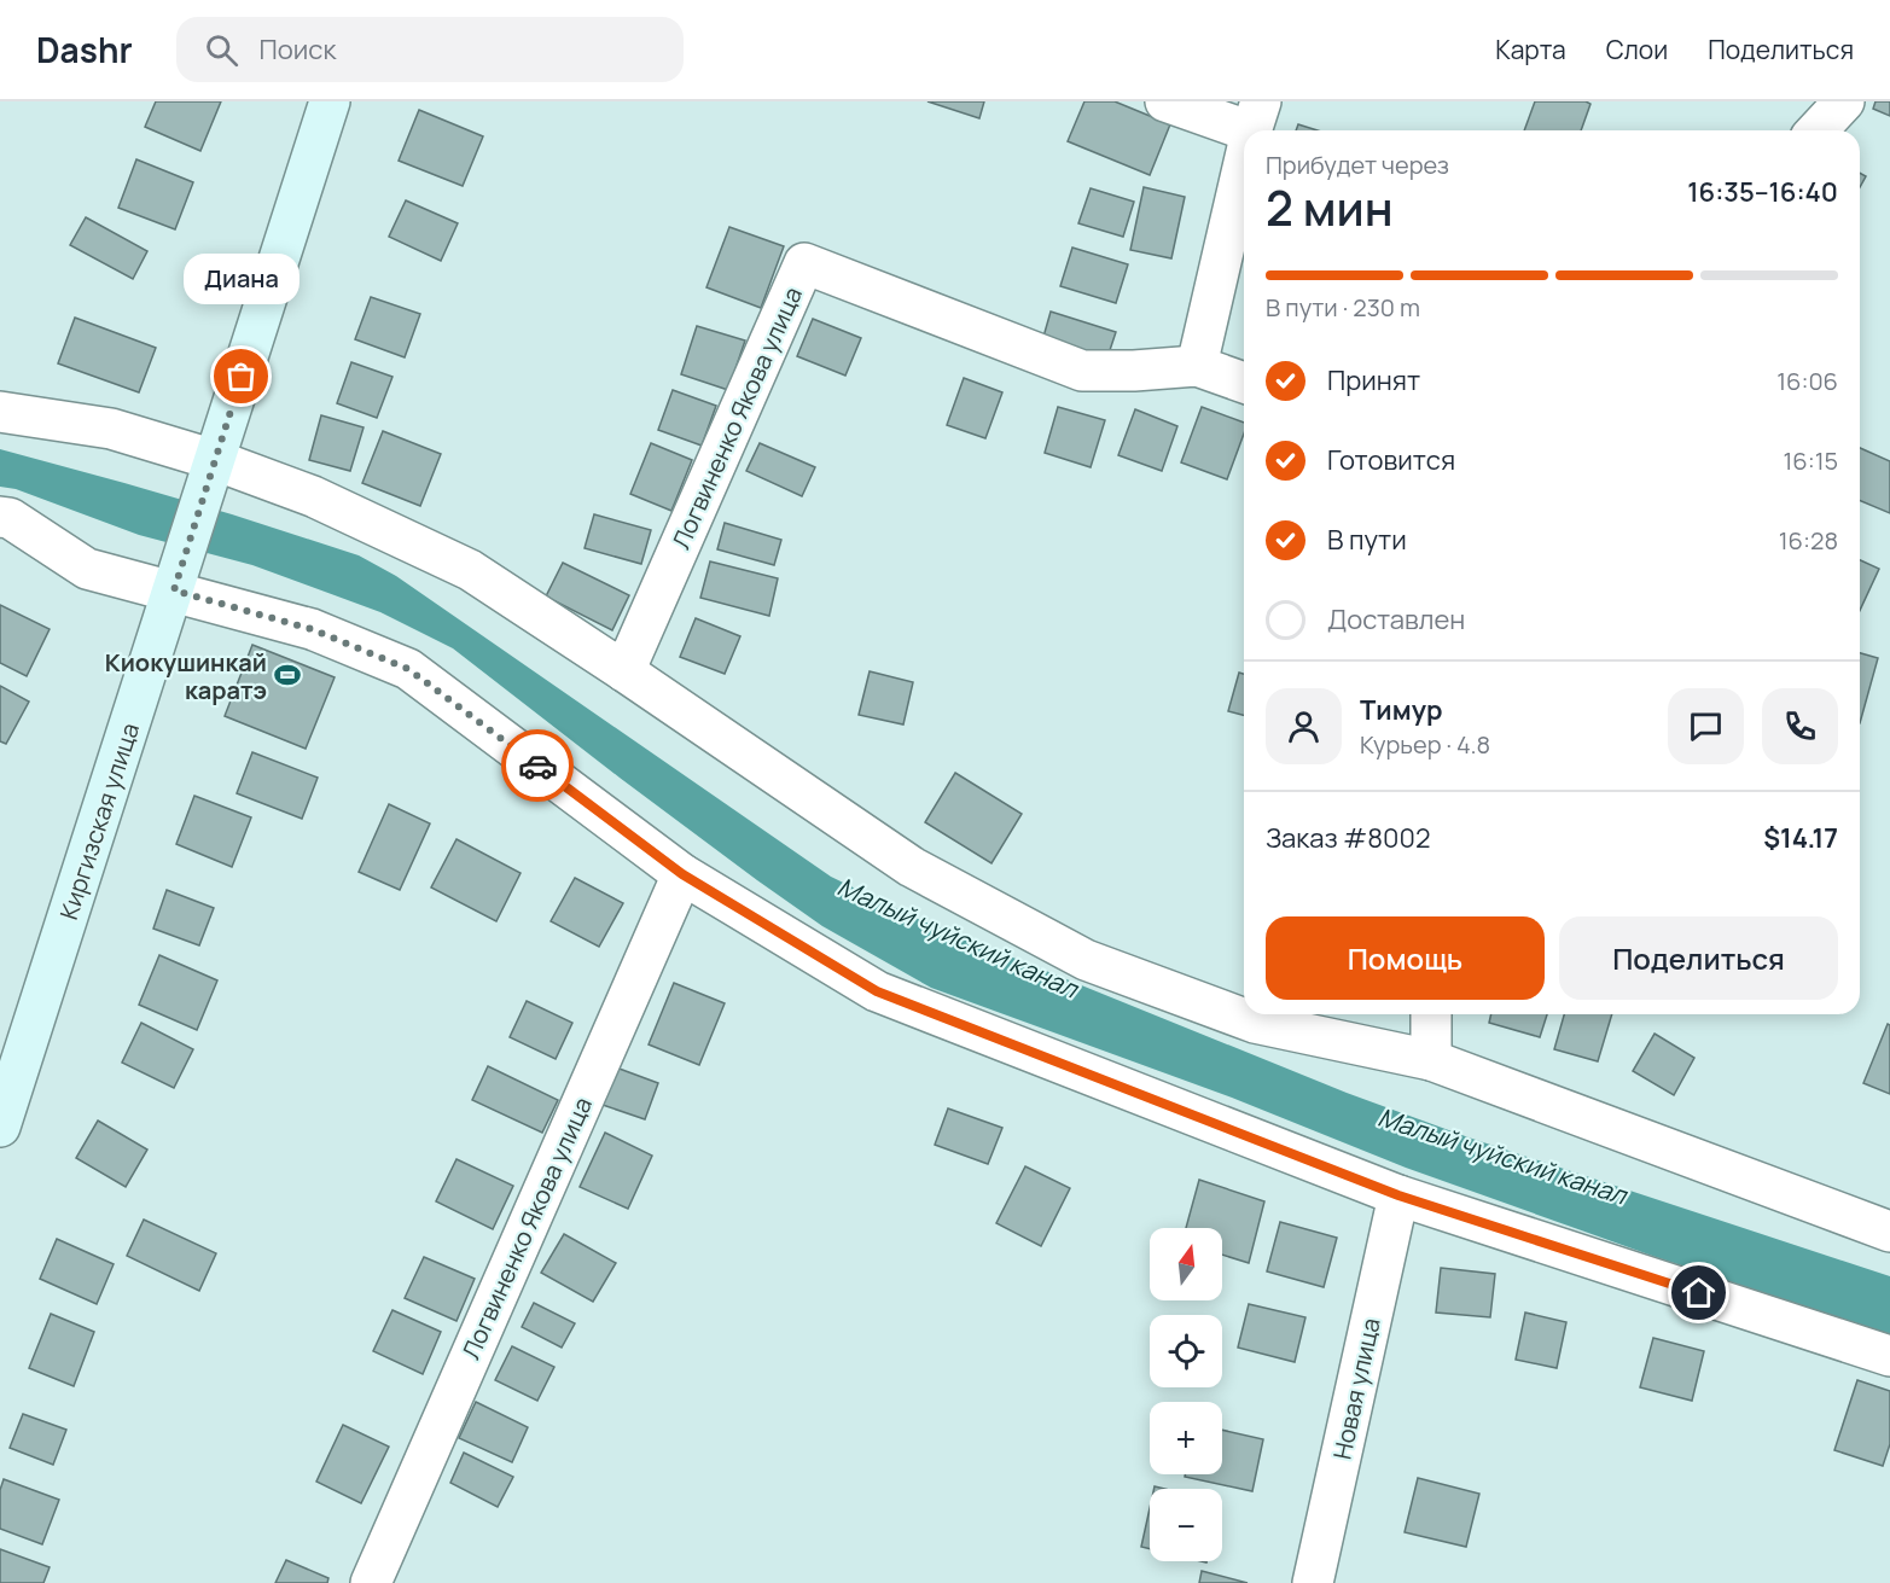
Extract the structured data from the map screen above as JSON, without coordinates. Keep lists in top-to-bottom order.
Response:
{
  "streets": {
    "main road": ["Киргизская улица"],
    "street": ["Логвиненко Якова улица", "Новая улица"]
  },
  "water": ["Малый чуйский канал"],
  "places": {
    "other": ["Диана"],
    "sports": ["Киокушинкай каратэ"]
  },
  "north": "top",
  "page": {
    "header": "Dashr",
    "search": "Поиск",
    "nav": ["Карта", "Слои", "Поделиться"],
    "heading": ["2 мин", "Прибудет через", "16:35–16:40"],
    "panel": [
      "Тимур",
      "Курьер · 4.8",
      "Заказ #8002",
      "$14.17"
    ],
    "bubble": "Диана",
    "bar": "В пути · 230 m",
    "list": [
      ["Принят", "16:06"],
      ["Готовится", "16:15"],
      ["В пути", "16:28"],
      "Доставлен"
    ],
    "buttons": ["Помощь", "Поделиться"],
    "map_buttons": ["+", "−"]
  }
}
